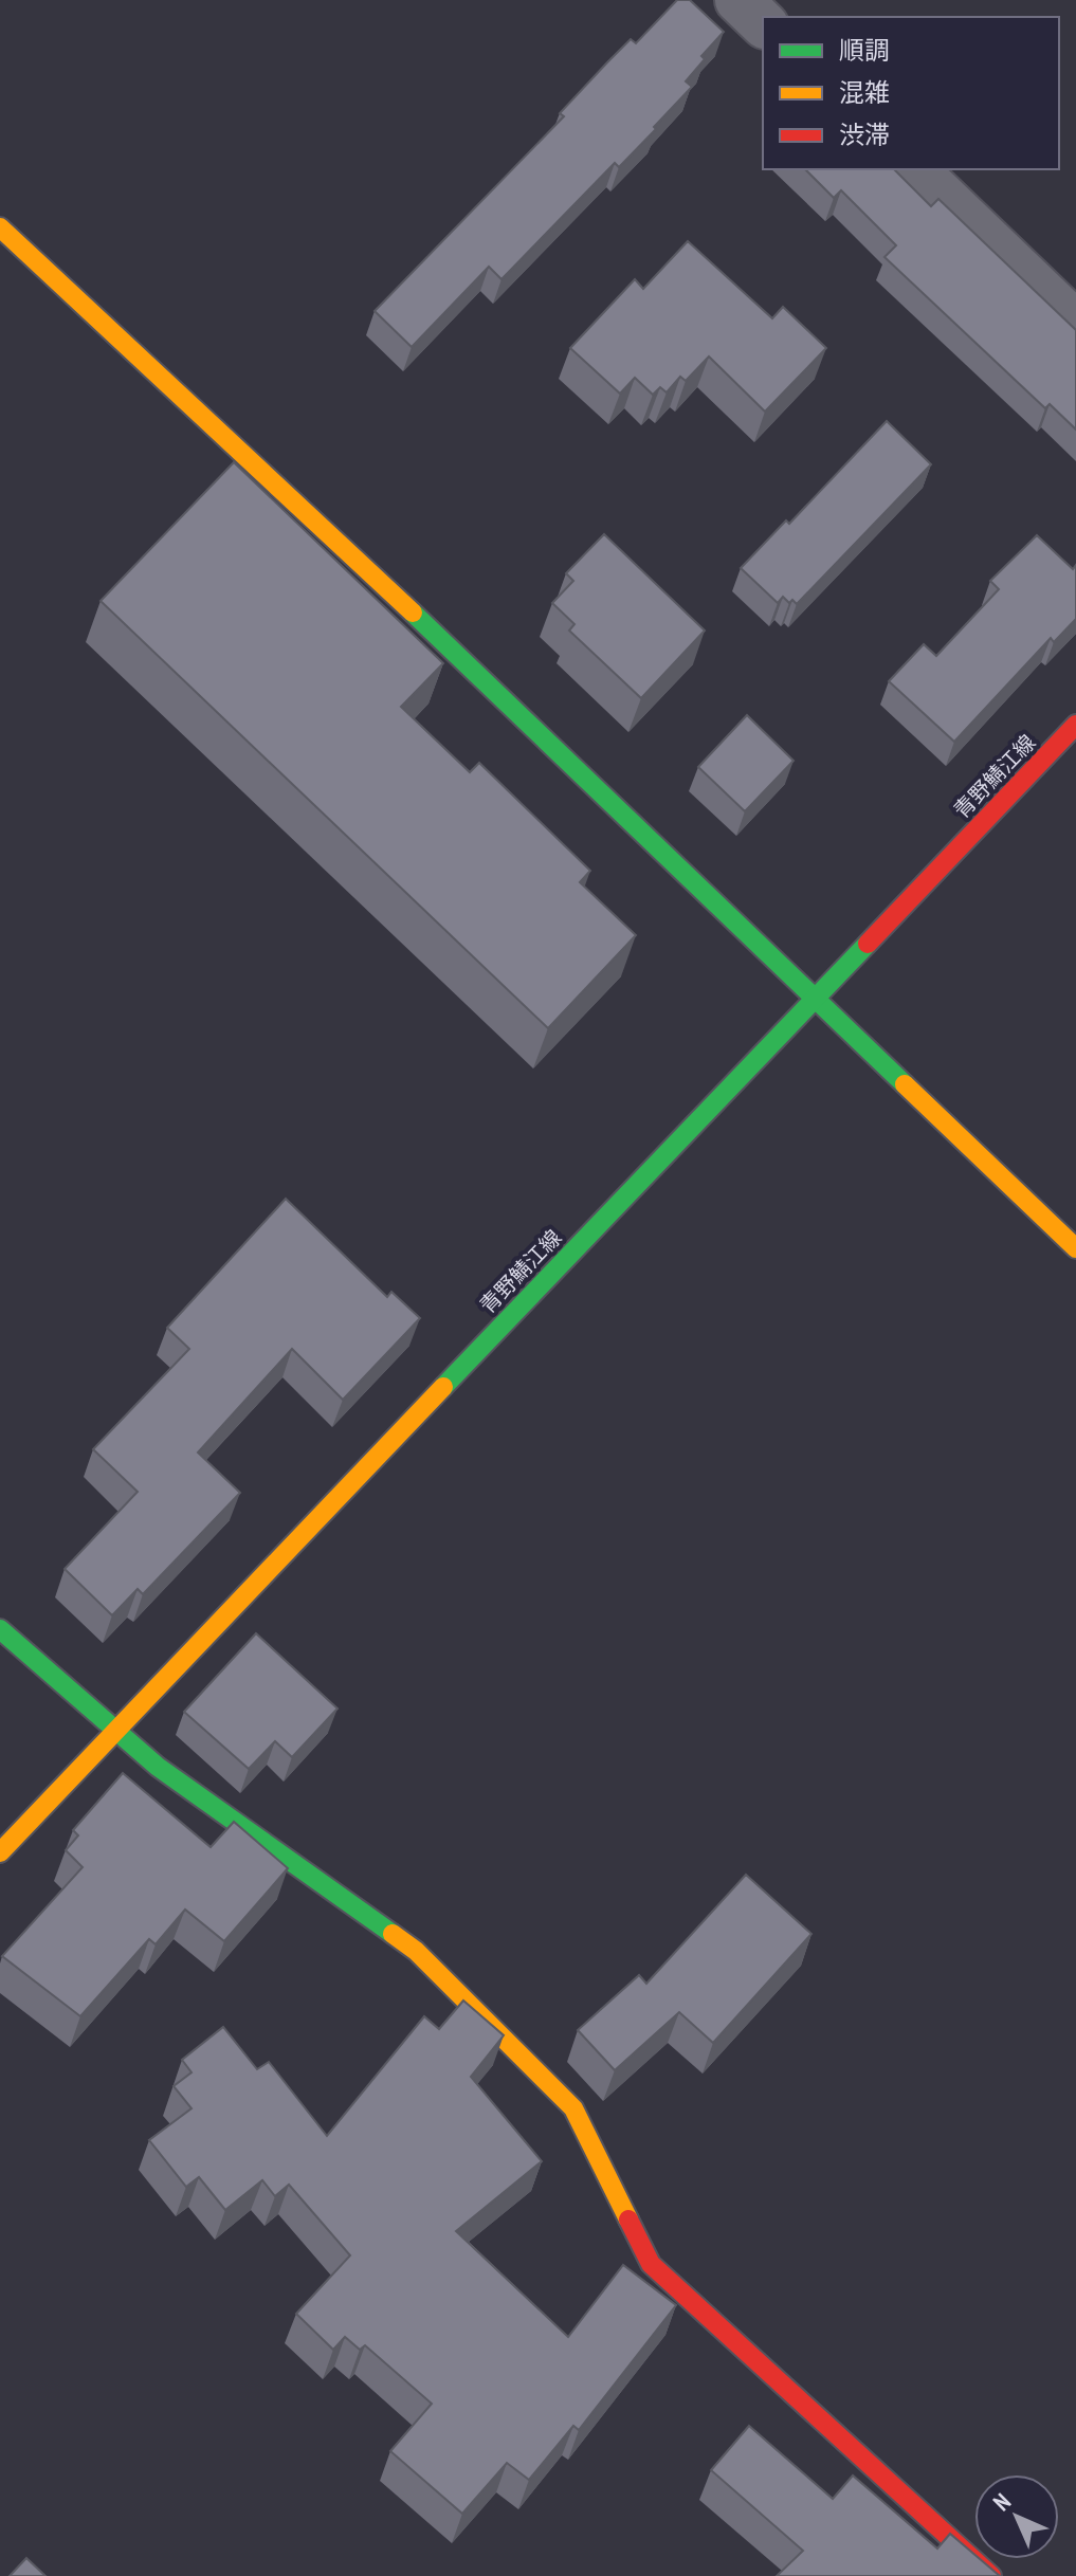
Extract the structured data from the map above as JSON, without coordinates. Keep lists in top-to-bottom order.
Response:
{
  "streets": {
    "street": ["青野鯖江線"]
  },
  "legend": ["順調", "混雑", "渋滞"],
  "north": "top left"
}
